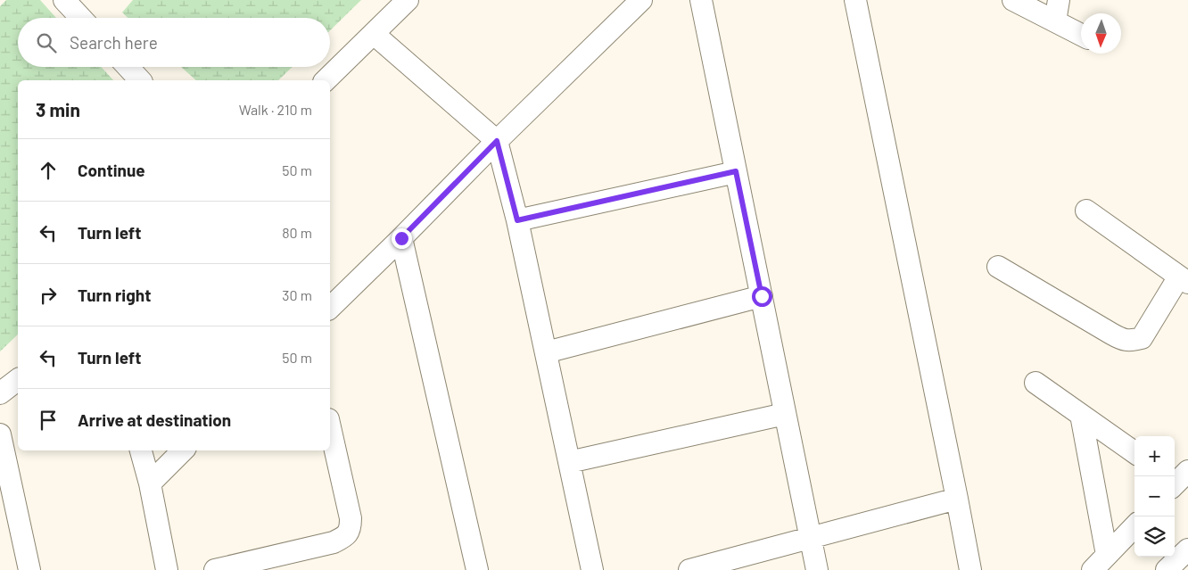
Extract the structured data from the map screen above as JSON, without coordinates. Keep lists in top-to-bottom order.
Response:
{
  "north": "bottom",
  "page": {
    "search": "Search here",
    "heading": ["3 min", "Walk · 210 m"],
    "list": [
      ["Continue", "50 m"],
      ["Turn left", "80 m"],
      ["Turn right", "30 m"],
      ["Turn left", "50 m"],
      "Arrive at destination"
    ],
    "map_buttons": ["+", "−"]
  }
}
